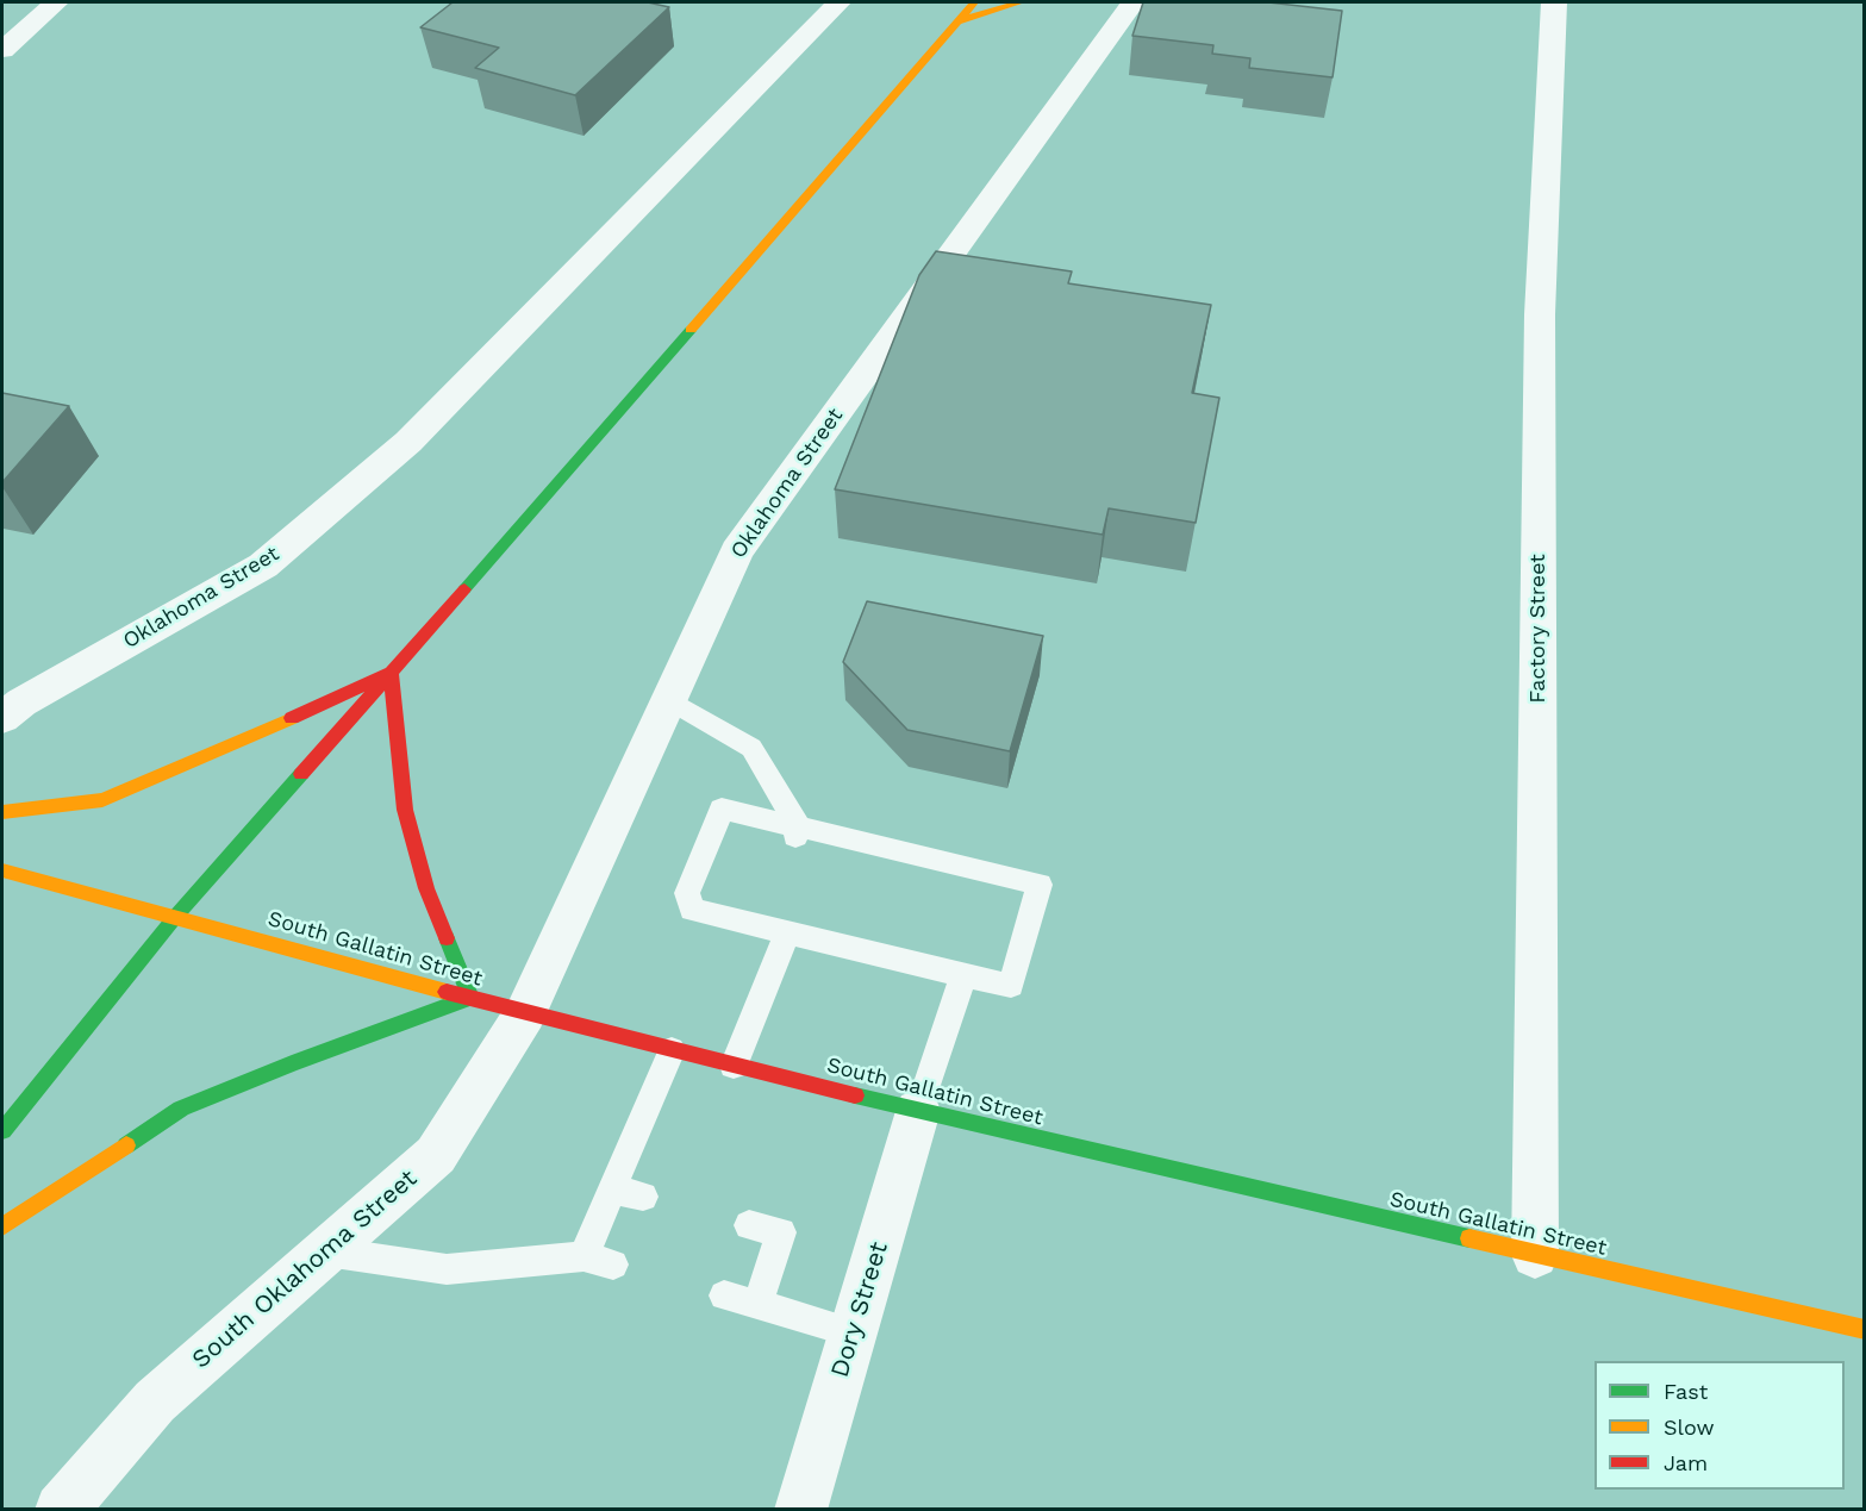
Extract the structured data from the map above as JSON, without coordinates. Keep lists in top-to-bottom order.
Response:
{
  "streets": {
    "main road": ["South Gallatin Street"],
    "street": [
      "Oklahoma Street",
      "Factory Street",
      "South Oklahoma Street",
      "Dory Street"
    ]
  },
  "crossings": [
    ["Oklahoma Street", "South Gallatin Street"],
    ["Oklahoma Street", "South Oklahoma Street"],
    ["Factory Street", "South Gallatin Street"],
    ["South Gallatin Street", "South Oklahoma Street"],
    ["South Gallatin Street", "Dory Street"]
  ],
  "legend": ["Fast", "Slow", "Jam"]
}
